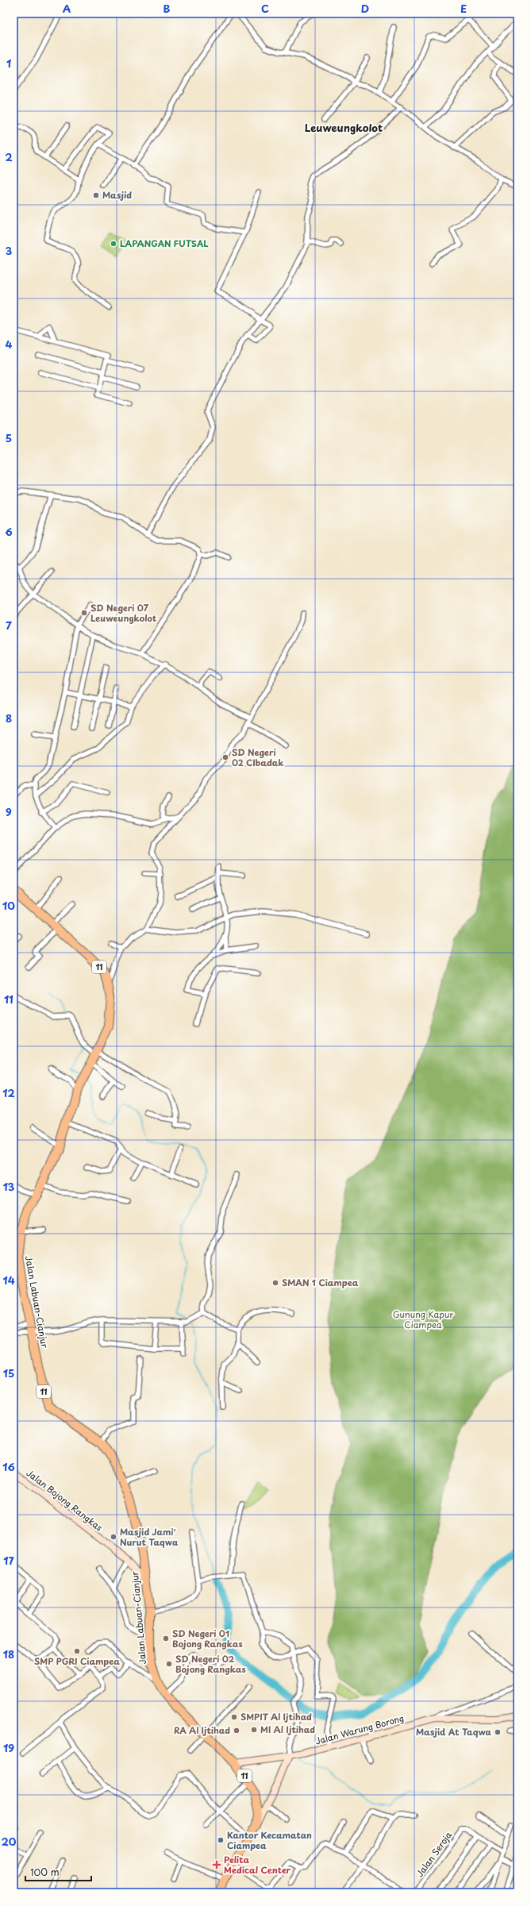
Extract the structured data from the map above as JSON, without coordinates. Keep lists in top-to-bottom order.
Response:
{
  "streets": {
    "highway": ["11", "Jalan Labuan-Cianjur"],
    "main road": ["Jalan Bojong Rangkas", "Jalan Warung Borong"],
    "street": ["Jalan Seroja"]
  },
  "crossings": [
    ["11", "Jalan Labuan-Cianjur"],
    ["11", "Jalan Warung Borong"],
    ["Jalan Labuan-Cianjur", "Jalan Bojong Rangkas"]
  ],
  "districts": ["Leuweungkolot"],
  "parks": ["Gunung Kapur Ciampea"],
  "places": {
    "other": [
      "Masjid",
      "LAPANGAN FUTSAL",
      "SD Negeri 07 Leuweungkolot",
      "SD Negeri 02 CIbadak",
      "SMAN 1 Ciampea",
      "Masjid Jami' Nurut Taqwa",
      "SD Negeri 01 Bojong Rangkas",
      "SMP PGRI Ciampea",
      "SD Negeri 02 Bojong Rangkas",
      "SMPIT Al Ijtihad",
      "MI Al Ijtihad",
      "RA Al Ijtihad",
      "Masjid At Taqwa",
      "Kantor Kecamatan Ciampea"
    ],
    "health": ["Pelita Medical Center"]
  },
  "scale_bar": "100 m",
  "grid": {
    "columns": [
      "A",
      "B",
      "C",
      "D",
      "E"
    ],
    "rows": [
      "1",
      "2",
      "3",
      "4",
      "5",
      "6",
      "7",
      "8",
      "9",
      "10",
      "11",
      "12",
      "13",
      "14",
      "15",
      "16",
      "17",
      "18",
      "19",
      "20"
    ]
  }
}
